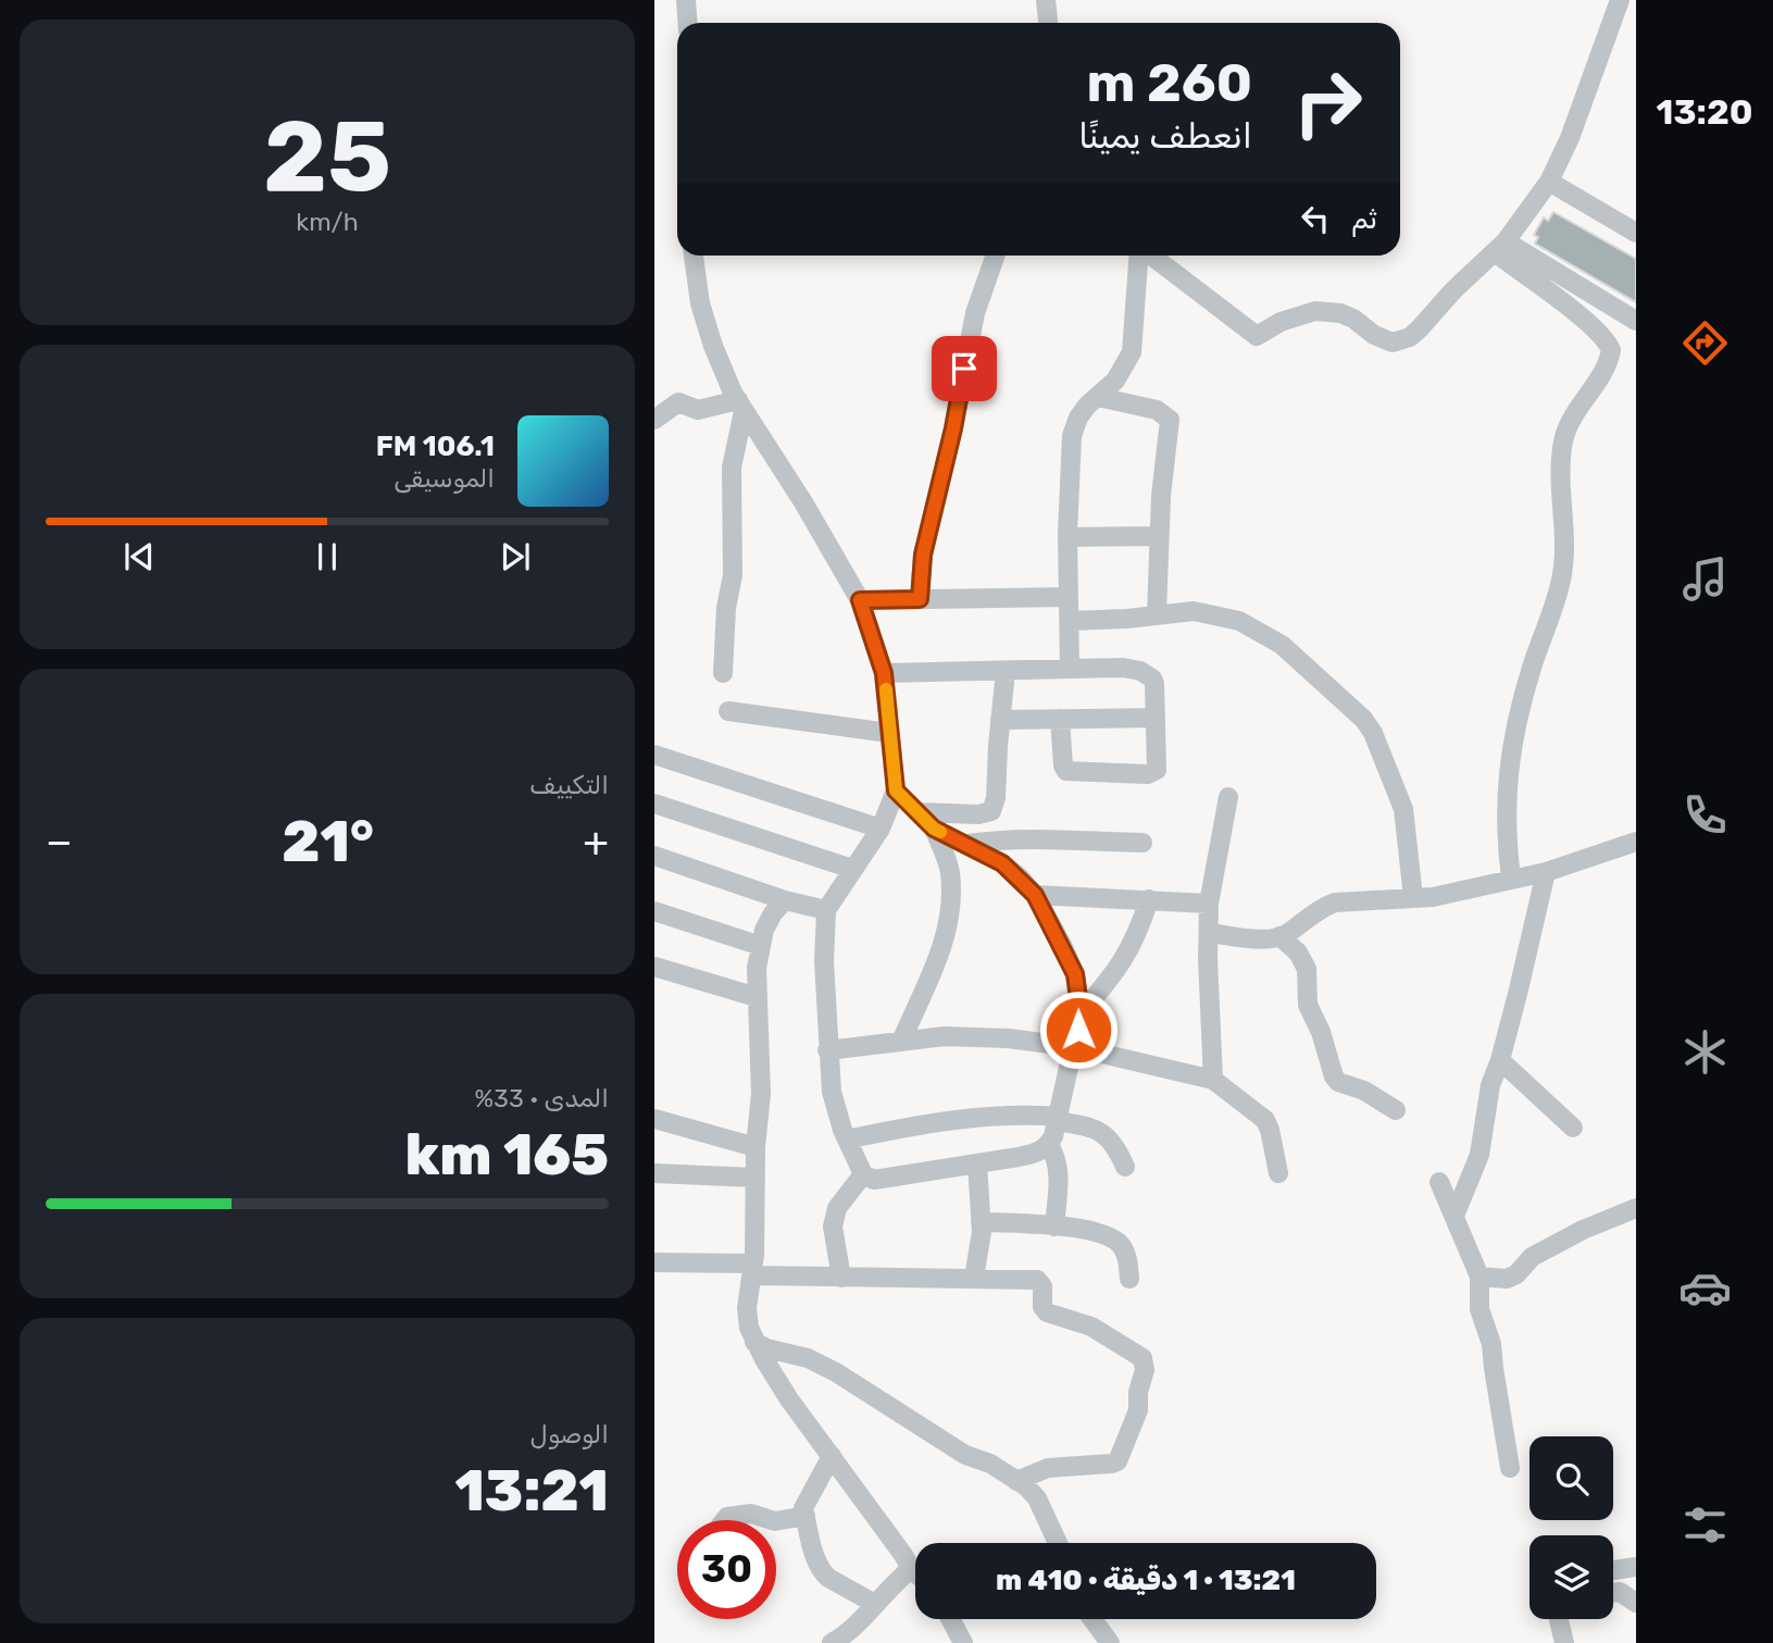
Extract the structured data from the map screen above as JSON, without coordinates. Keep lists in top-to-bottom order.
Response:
{
  "page": {
    "tabs": "13:20",
    "tile": [
      ["25", "km/h"],
      "التكييف",
      ["المدى · 33%", "165 km"],
      ["الوصول", "13:21"]
    ],
    "turn": ["260 m", "انعطف يمينًا"],
    "then": "ثم",
    "song": ["106.1 FM", "الموسيقى"],
    "heat": ["−", "21°", "+"],
    "limit": "30",
    "trip": "13:21 · 1 دقيقة · 410 m"
  }
}
